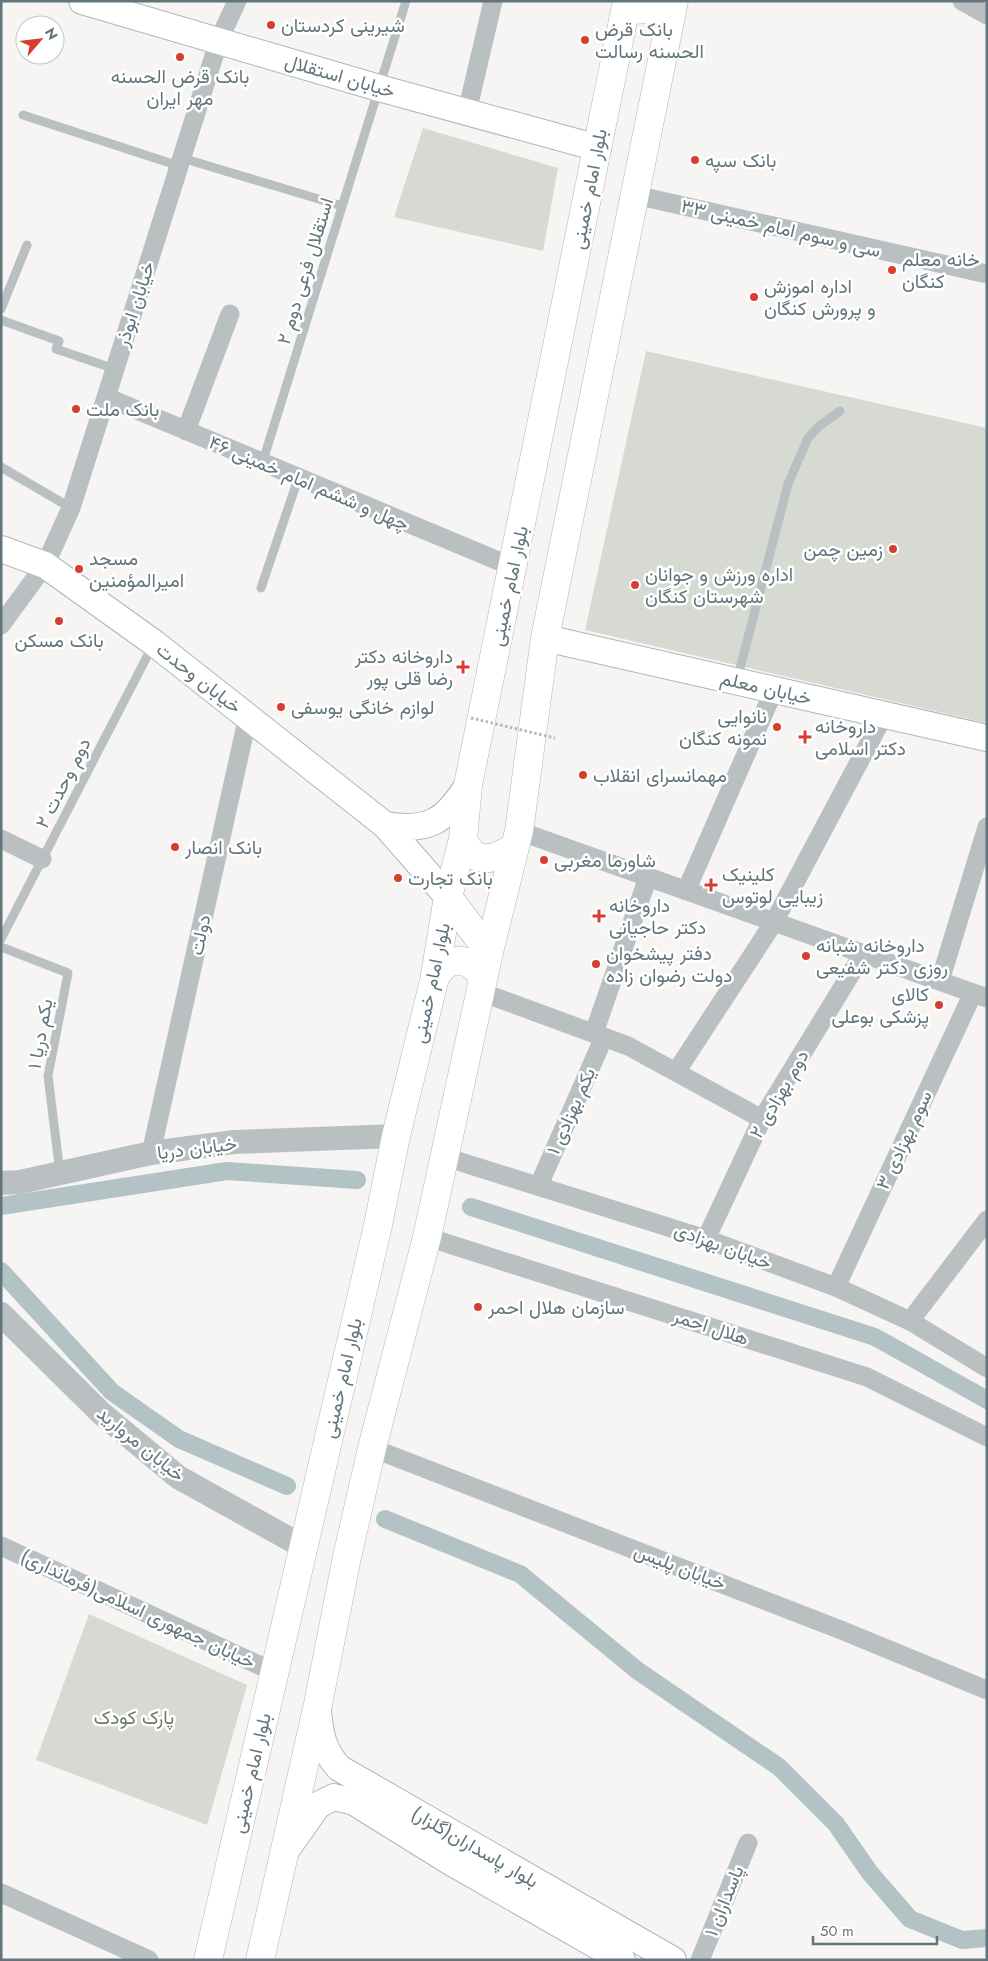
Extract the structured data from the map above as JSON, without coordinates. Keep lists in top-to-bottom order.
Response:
{
  "streets": {
    "main road": [
      "خیابان استقلال",
      "بلوار امام خمینی",
      "خیابان وحدت",
      "خیابان معلم",
      "بلوار پاسداران(گلزار)"
    ],
    "street": [
      "سی و سوم امام خمینی ۳۳",
      "خیابان ابوذر",
      "چهل و ششم امام خمینی ۴۶",
      "دولت",
      "دوم بهزادی ۲",
      "یکم بهزادی ۱",
      "سوم بهزادی ۳",
      "خیابان دریا",
      "خیابان بهزادی",
      "هلال احمر",
      "خیابان مروارید",
      "خیابان پلیس",
      "خیابان جمهوری اسلامی(فرمانداری)",
      "پاسداران ۱"
    ],
    "lane": ["استقلال فرعی دوم ۲", "دوم وحدت ۲", "یکم دریا ۱"]
  },
  "crossings": [
    ["خیابان استقلال", "بلوار امام خمینی"],
    ["خیابان استقلال", "استقلال فرعی دوم ۲"],
    ["خیابان استقلال", "خیابان ابوذر"],
    ["بلوار امام خمینی", "چهل و ششم امام خمینی ۴۶"],
    ["بلوار امام خمینی", "خیابان وحدت"],
    ["بلوار امام خمینی", "خیابان دریا"],
    ["بلوار امام خمینی", "خیابان مروارید"],
    ["بلوار امام خمینی", "خیابان جمهوری اسلامی(فرمانداری)"],
    ["استقلال فرعی دوم ۲", "چهل و ششم امام خمینی ۴۶"],
    ["خیابان ابوذر", "چهل و ششم امام خمینی ۴۶"],
    ["خیابان ابوذر", "خیابان وحدت"],
    ["خیابان وحدت", "دوم وحدت ۲"],
    ["خیابان وحدت", "دولت"],
    ["دولت", "خیابان دریا"],
    ["یکم دریا ۱", "خیابان دریا"],
    ["دوم بهزادی ۲", "خیابان بهزادی"],
    ["یکم بهزادی ۱", "خیابان بهزادی"],
    ["سوم بهزادی ۳", "خیابان بهزادی"]
  ],
  "parks": ["پارک کودک"],
  "places": {
    "other": [
      "شیرینی کردستان",
      "بانک قرض الحسنه رسالت",
      "بانک قرض الحسنه مهر ایران",
      "بانک سپه",
      "خانه معلم کنگان",
      "اداره اموزش و پرورش کنگان",
      "بانک ملت",
      "زمین چمن",
      "مسجد امیرالمؤمنین",
      "اداره ورزش و جوانان شهرستان کنگان",
      "بانک مسکن",
      "لوازم خانگی یوسفی",
      "نانوایی نمونه کنگان",
      "مهمانسرای انقلاب",
      "بانک انصار",
      "شاورما مغربی",
      "بانک تجارت",
      "داروخانه شبانه روزی دکتر شفیعی",
      "دفتر پیشخوان دولت رضوان زاده",
      "کالای پزشکی بوعلی",
      "سازمان هلال احمر"
    ],
    "health": [
      "داروخانه دکتر رضا قلی پور",
      "داروخانه دکتر اسلامی",
      "کلینیک زیبایی لوتوس",
      "داروخانه دکتر حاجیانی"
    ]
  },
  "scale_bar": "50 m",
  "north": "top right"
}
